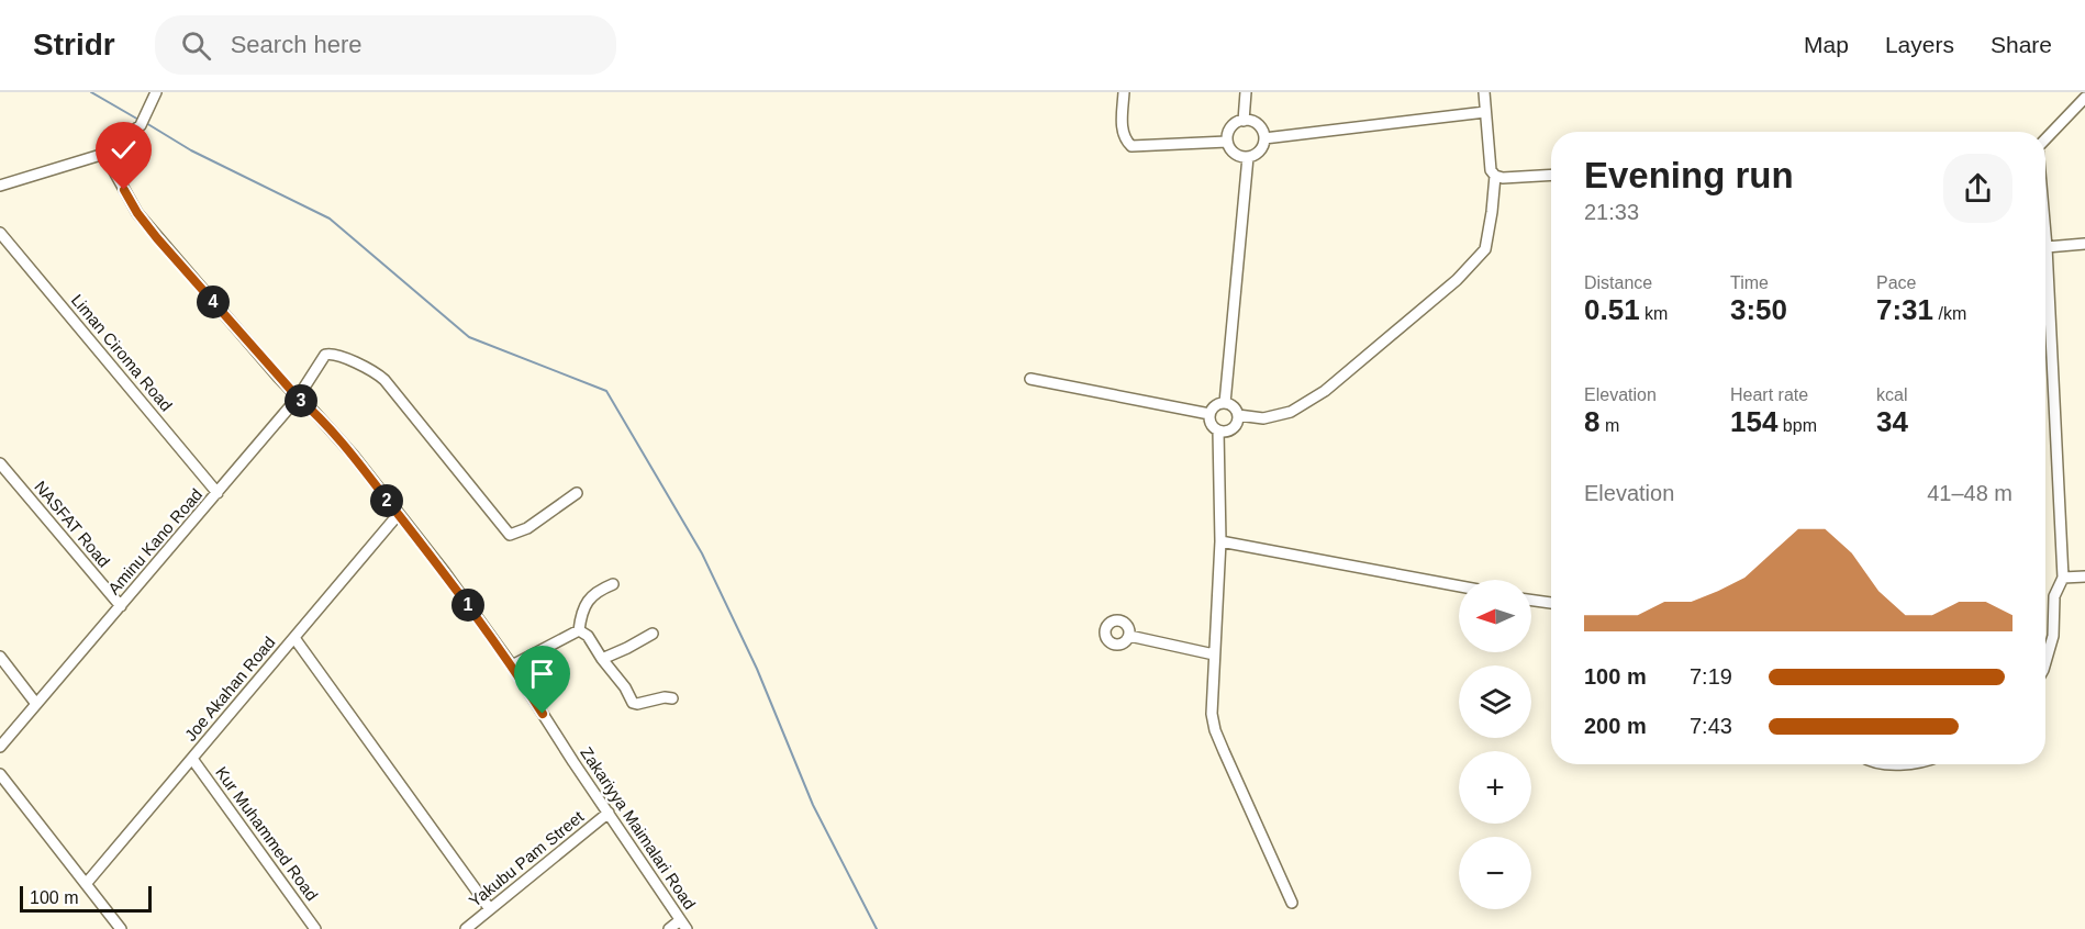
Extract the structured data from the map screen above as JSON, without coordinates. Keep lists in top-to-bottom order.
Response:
{
  "streets": {
    "street": [
      "Liman Ciroma Road",
      "NASFAT Road",
      "Aminu Kano Road",
      "Joe Akahan Road",
      "Zakariyya Maimalari Road",
      "Kur Muhammed Road",
      "Yakubu Pam Street"
    ]
  },
  "crossings": [
    ["Liman Ciroma Road", "Aminu Kano Road"],
    ["NASFAT Road", "Aminu Kano Road"],
    ["Aminu Kano Road", "Zakariyya Maimalari Road"],
    ["Joe Akahan Road", "Zakariyya Maimalari Road"],
    ["Joe Akahan Road", "Kur Muhammed Road"],
    ["Zakariyya Maimalari Road", "Yakubu Pam Street"]
  ],
  "scale_bar": "100 m",
  "north": "left",
  "page": {
    "header": "Stridr",
    "search": "Search here",
    "nav": ["Map", "Layers", "Share"],
    "heading": ["Evening run", "21:33"],
    "stats": [
      ["Distance", "0.51 km"],
      ["Time", "3:50"],
      ["Pace", "7:31 /km"],
      ["Elevation", "8 m"],
      ["Heart rate", "154 bpm"],
      ["kcal", "34"]
    ],
    "pins": [
      "4",
      "3",
      "2",
      "1"
    ],
    "chart": ["Elevation", "41–48 m"],
    "map_buttons": ["+", "−"],
    "list": [
      {
        "name": "100 m",
        "note": "7:19"
      },
      {
        "name": "200 m",
        "note": "7:43"
      }
    ],
    "scale": "100 m"
  }
}
